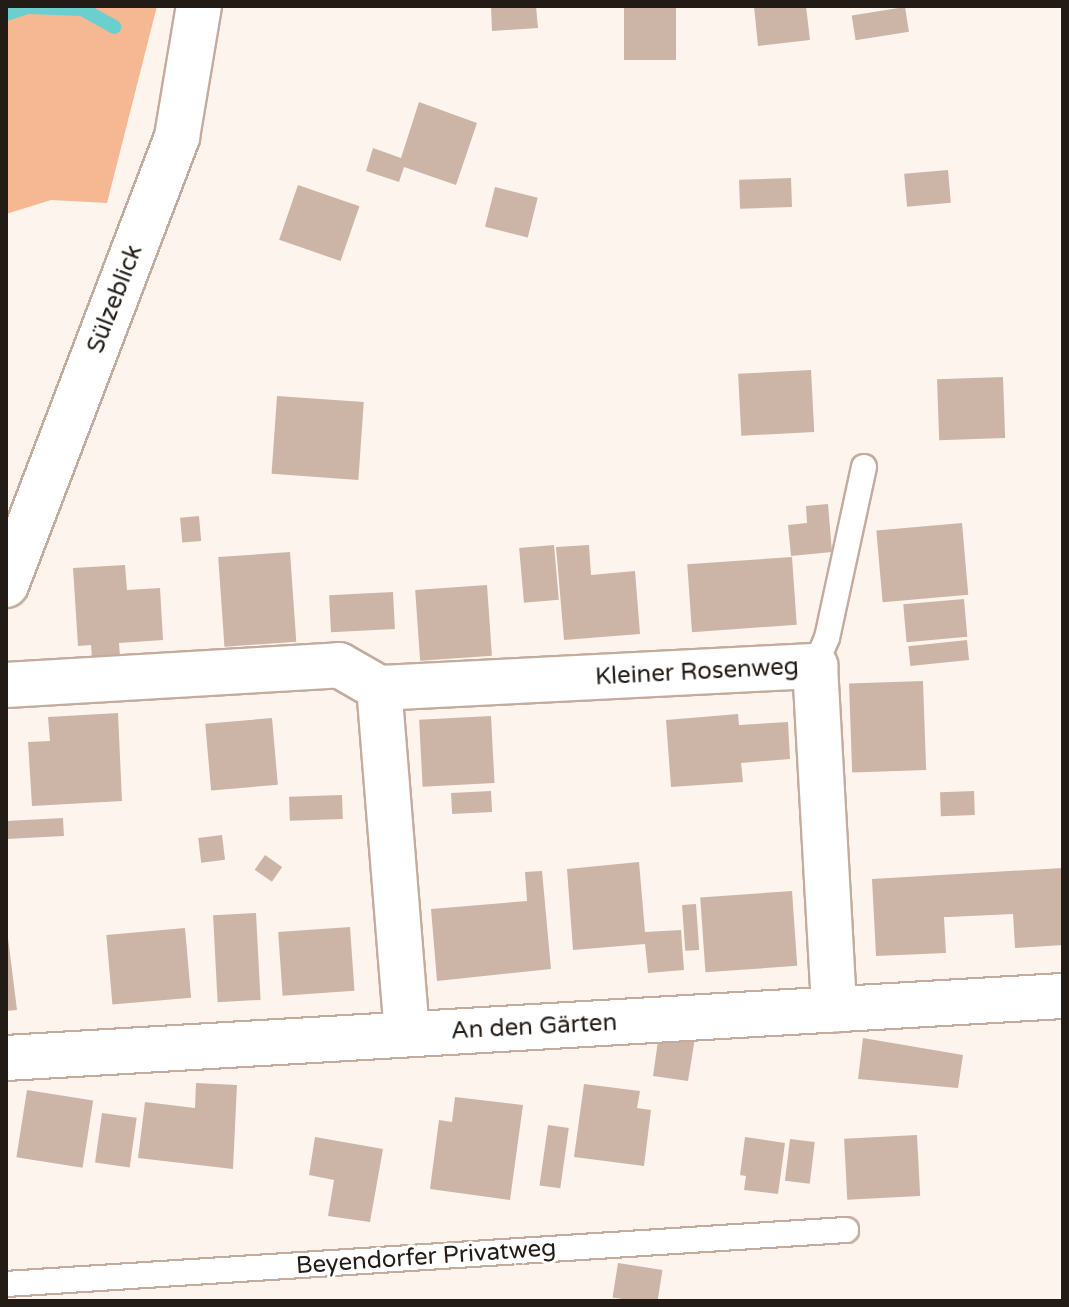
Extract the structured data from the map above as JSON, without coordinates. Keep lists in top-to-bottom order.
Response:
{
  "streets": {
    "street": ["Sülzeblick", "Kleiner Rosenweg", "An den Gärten"],
    "lane": ["Beyendorfer Privatweg"]
  },
  "crossings": [
    ["Kleiner Rosenweg", "An den Gärten"]
  ]
}
